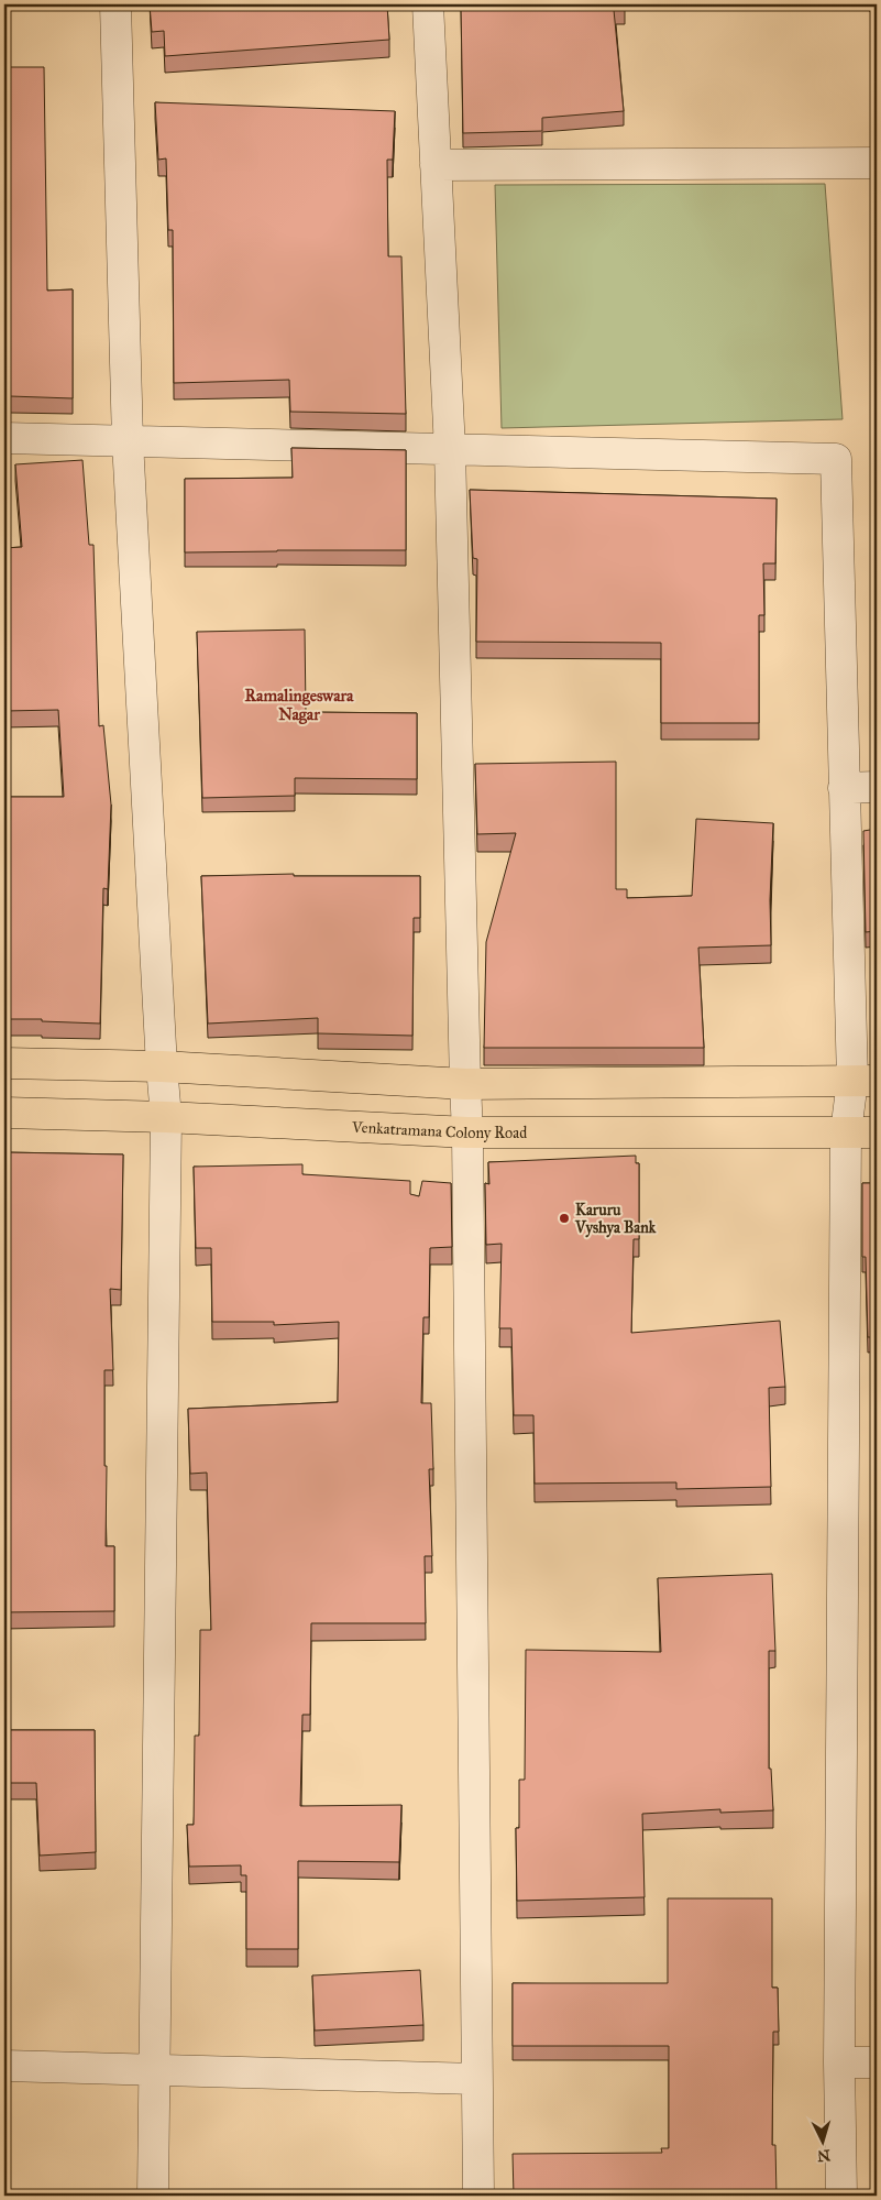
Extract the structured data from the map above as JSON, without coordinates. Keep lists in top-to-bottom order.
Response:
{
  "streets": {
    "main road": ["Venkatramana Colony Road"]
  },
  "districts": ["Ramalingeswara Nagar"],
  "places": ["Karuru Vyshya Bank"],
  "north": "bottom"
}
